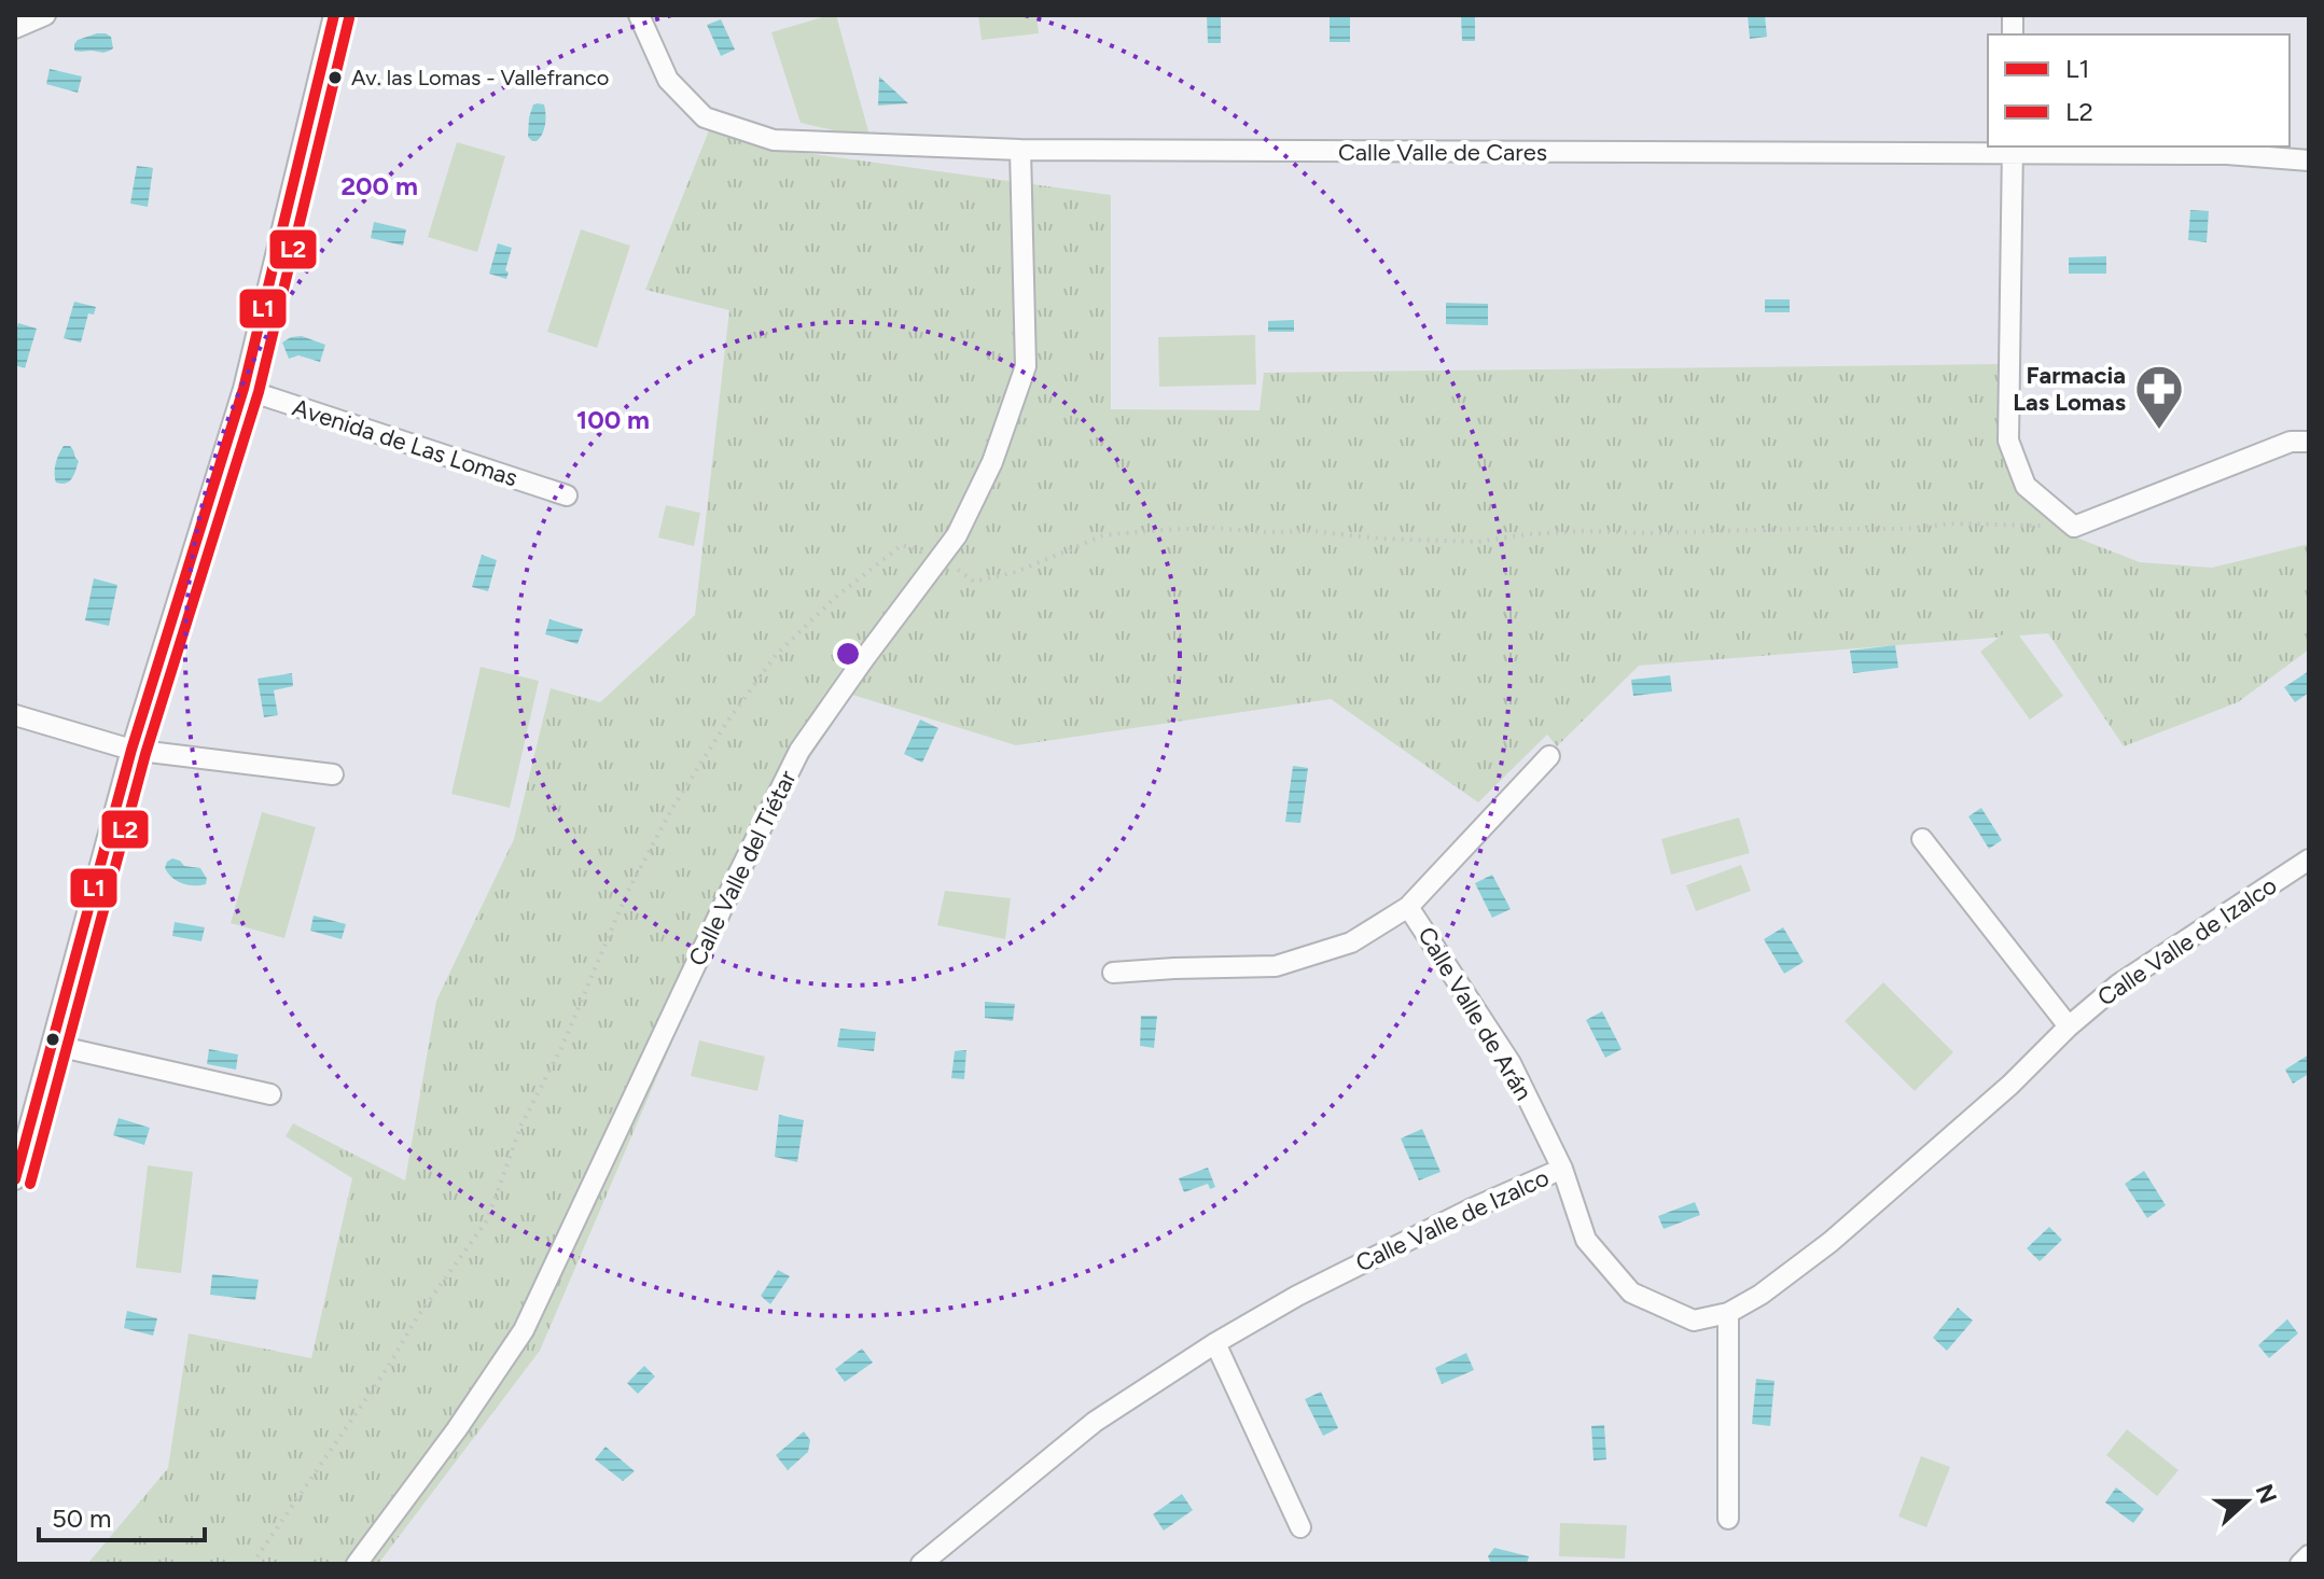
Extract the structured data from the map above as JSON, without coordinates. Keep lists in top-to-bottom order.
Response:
{
  "streets": {
    "street": [
      "Calle Valle de Cares",
      "Avenida de Las Lomas",
      "Calle Valle del Tiétar",
      "Calle Valle de Izalco",
      "Calle Valle de Arán"
    ]
  },
  "crossings": [
    ["Calle Valle de Cares", "Calle Valle del Tiétar"],
    ["Calle Valle de Izalco", "Calle Valle de Arán"]
  ],
  "places": {
    "other": ["Av. las Lomas - Vallefranco"],
    "pharmacy": ["Farmacia Las Lomas"]
  },
  "lines": ["transit line L1", "transit line L2"],
  "legend": ["L1", "L2"],
  "scale_bar": "50 m",
  "north": "right",
  "rings": ["200 m", "100 m"]
}
